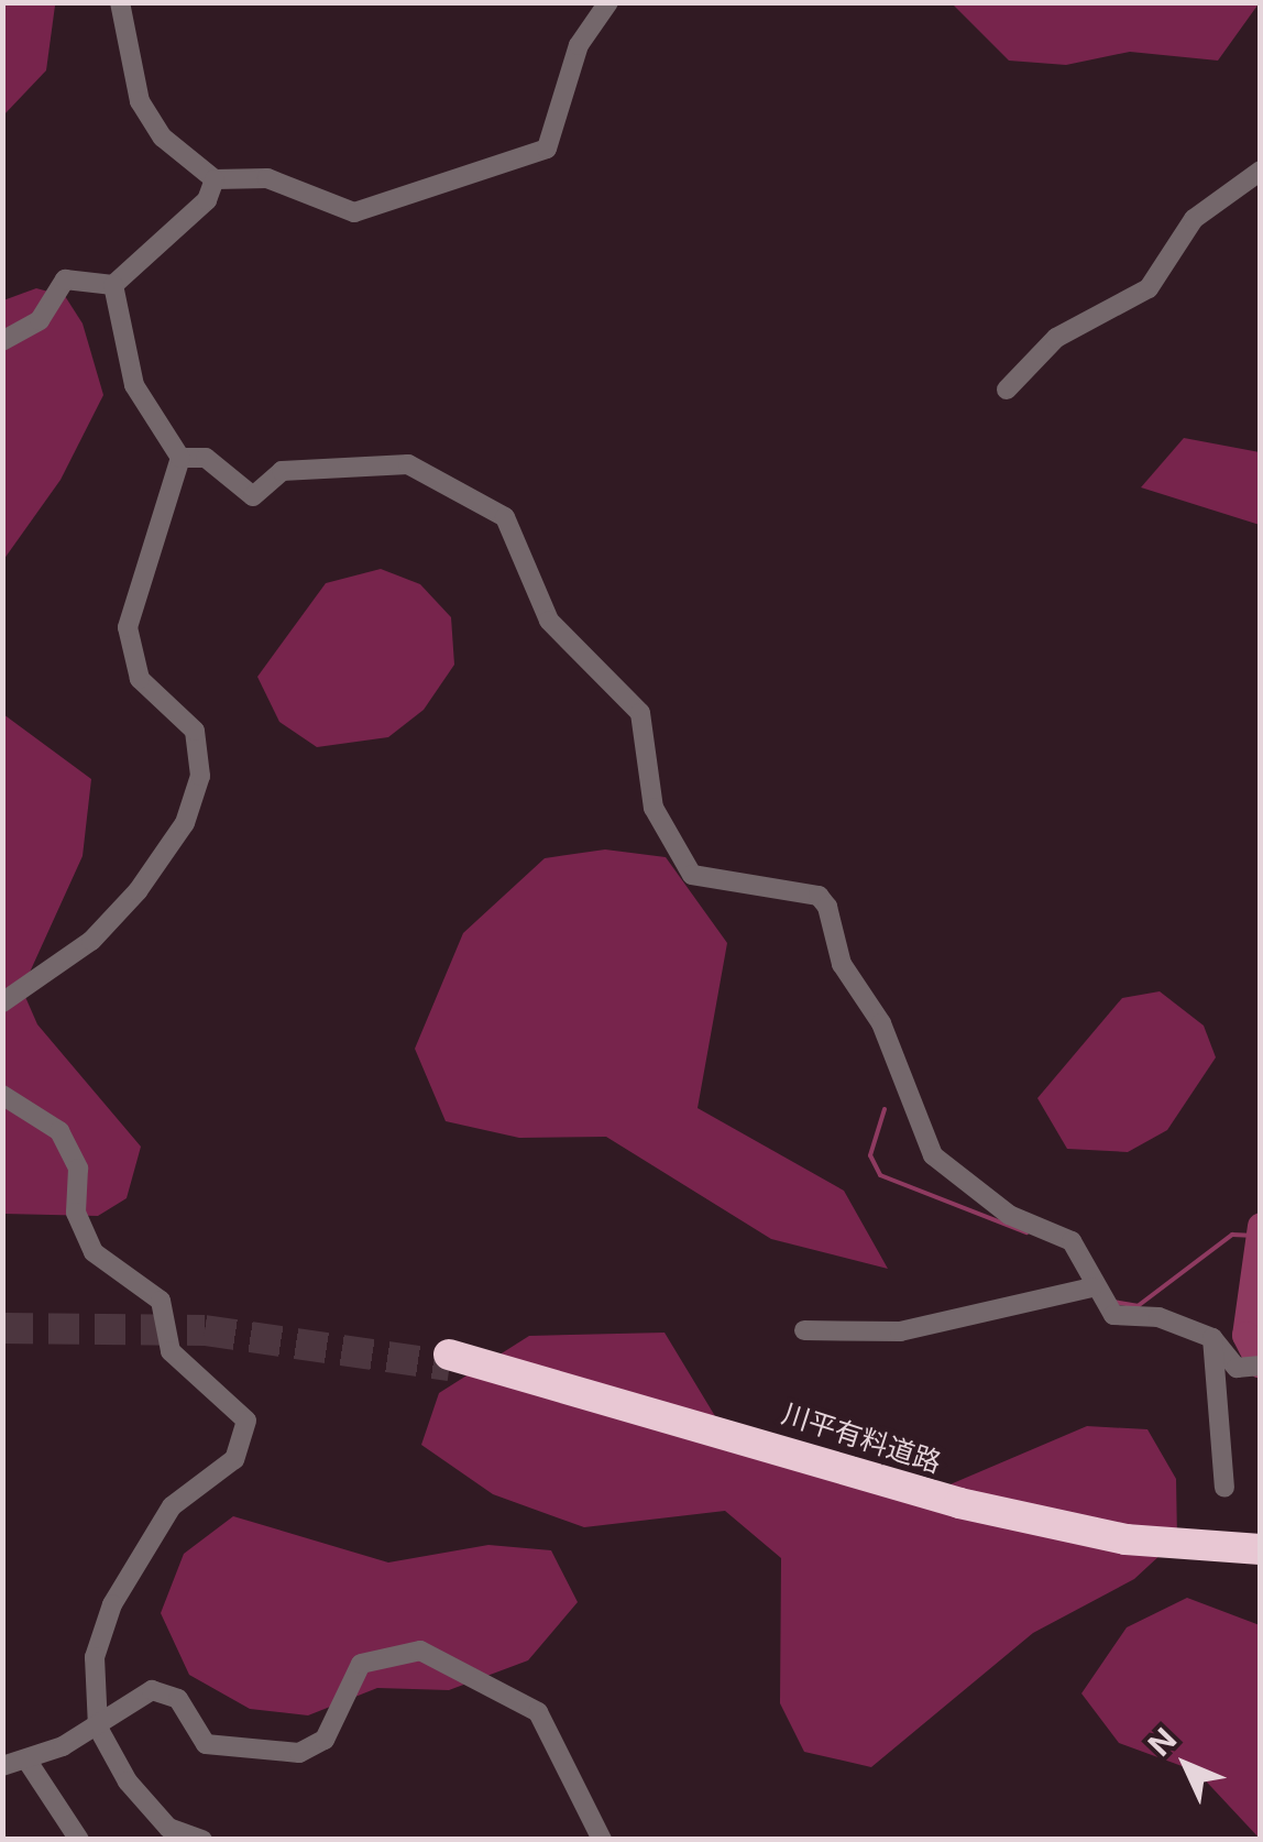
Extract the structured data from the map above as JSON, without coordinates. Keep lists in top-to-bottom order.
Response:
{
  "streets": {
    "highway": ["川平有料道路"]
  },
  "north": "top left"
}
